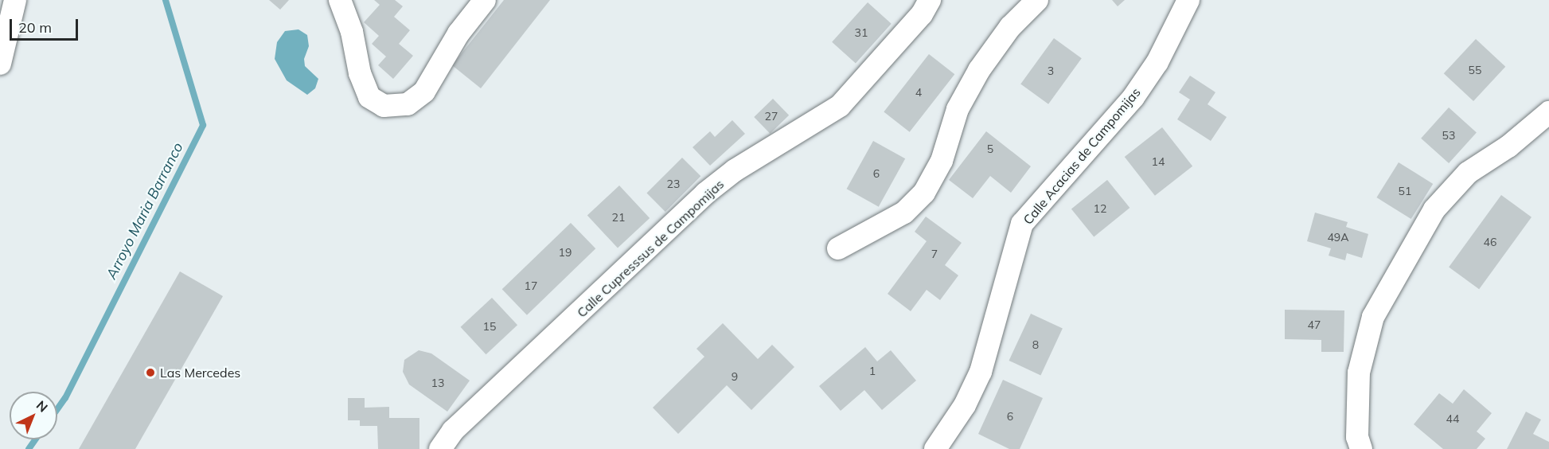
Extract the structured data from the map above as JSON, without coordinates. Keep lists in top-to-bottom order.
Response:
{
  "streets": {
    "street": ["Calle Acacias de Campomijas", "Calle Cupresssus de Campomijas"]
  },
  "water": ["Arroyo Maria Barranco"],
  "places": ["Las Mercedes"],
  "house_numbers": [
    "31",
    "55",
    "3",
    "4",
    "27",
    "53",
    "5",
    "14",
    "6",
    "23",
    "51",
    "12",
    "21",
    "49A",
    "46",
    "19",
    "7",
    "17",
    "47",
    "15",
    "8",
    "1",
    "9",
    "13",
    "6",
    "44"
  ],
  "scale_bar": "20 m",
  "north": "top right"
}
